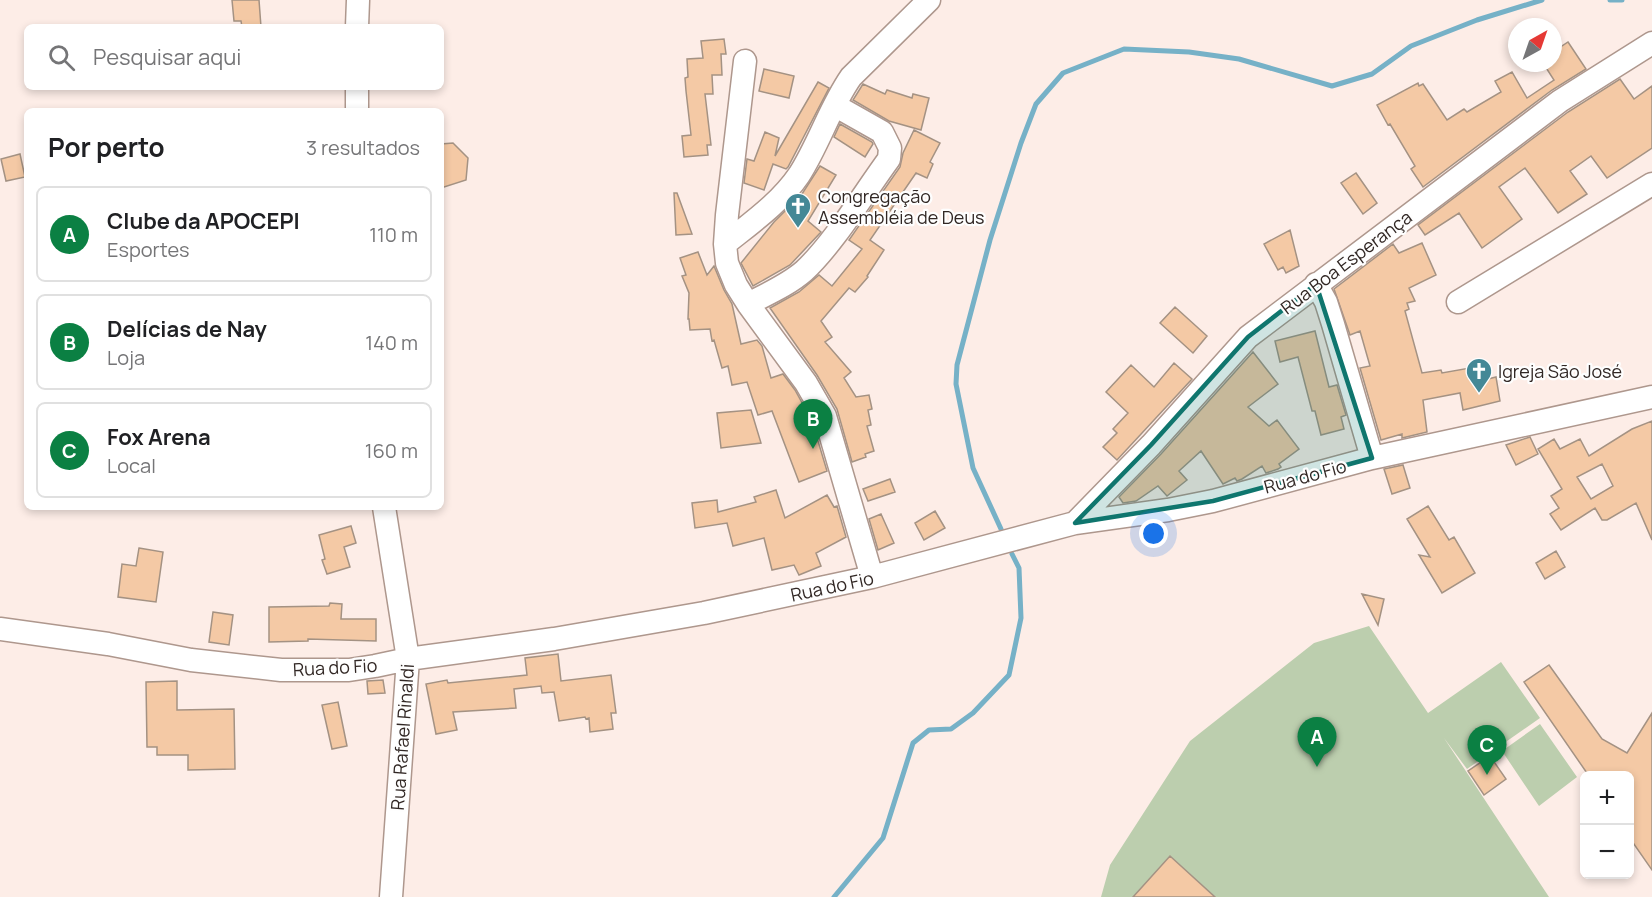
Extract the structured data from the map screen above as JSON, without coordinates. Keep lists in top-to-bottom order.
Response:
{
  "streets": {
    "street": ["Rua Boa Esperança", "Rua do Fio", "Rua Rafael Rinaldi"]
  },
  "crossings": [
    ["Rua Boa Esperança", "Rua do Fio"],
    ["Rua do Fio", "Rua Rafael Rinaldi"]
  ],
  "places": {
    "church": ["Congregação Assembléia de Deus", "Igreja São José"]
  },
  "north": "top right",
  "page": {
    "search": "Pesquisar aqui",
    "heading": ["Por perto", "3 resultados"],
    "list": [
      {
        "mark": "A",
        "name": "Clube da APOCEPI",
        "note": "Esportes",
        "value": "110 m"
      },
      {
        "mark": "B",
        "name": "Delícias de Nay",
        "note": "Loja",
        "value": "140 m"
      },
      {
        "mark": "C",
        "name": "Fox Arena",
        "note": "Local",
        "value": "160 m"
      }
    ],
    "pins": ["B", "A", "C"],
    "map_buttons": ["+", "−"]
  }
}
